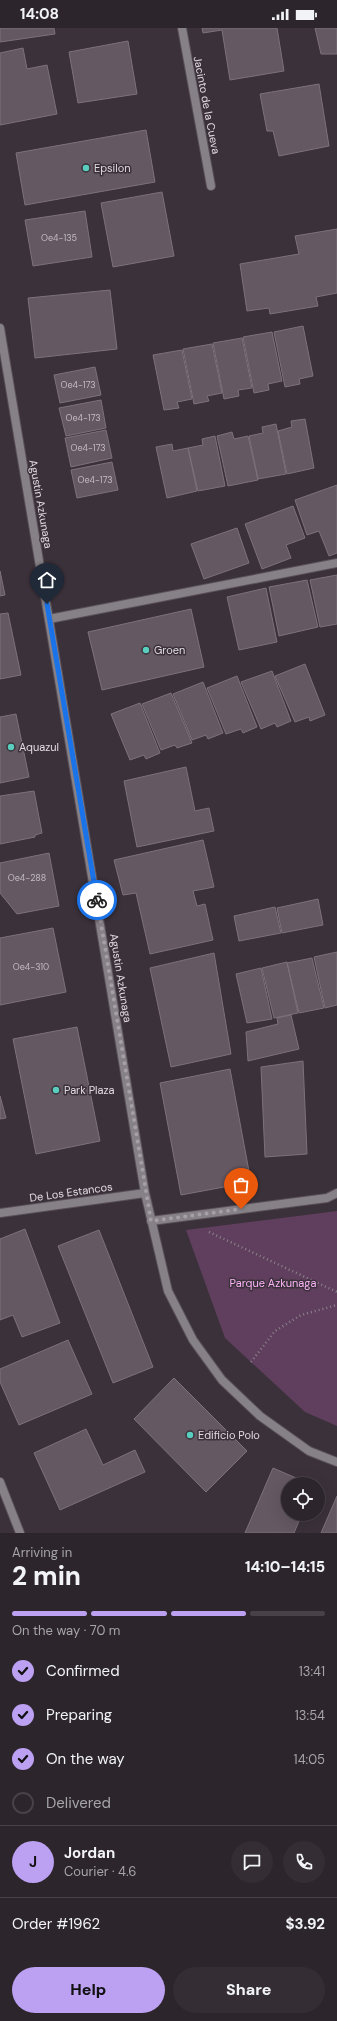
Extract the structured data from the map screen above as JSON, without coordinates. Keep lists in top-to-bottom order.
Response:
{
  "streets": {
    "street": ["Jacinto de la Cueva", "Agustin Azkunaga", "De Los Estancos"]
  },
  "crossings": [
    ["Agustin Azkunaga", "De Los Estancos"]
  ],
  "parks": ["Parque Azkunaga"],
  "places": [
    "Epsilon",
    "Groen",
    "Aquazul",
    "Park Plaza",
    "Edificio Polo"
  ],
  "house_numbers": [
    "Oe4-135",
    "Oe4-173",
    "Oe4-173",
    "Oe4-173",
    "Oe4-173",
    "Oe4-288",
    "Oe4-310"
  ],
  "page": {
    "status": "14:08",
    "heading": ["2 min", "Arriving in", "14:10–14:15"],
    "panel": [
      "Jordan",
      "Courier · 4.6",
      "Order #1962",
      "$3.92"
    ],
    "bar": "On the way · 70 m",
    "list": [
      ["Confirmed", "13:41"],
      ["Preparing", "13:54"],
      ["On the way", "14:05"],
      "Delivered"
    ],
    "round": "J",
    "buttons": ["Help", "Share"]
  }
}
